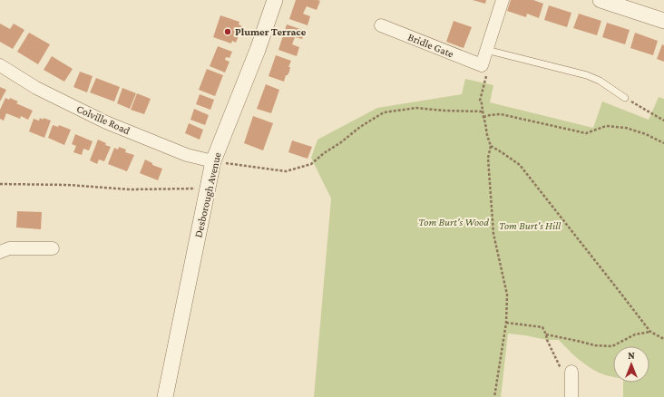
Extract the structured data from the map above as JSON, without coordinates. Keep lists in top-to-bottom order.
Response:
{
  "streets": {
    "street": ["Bridle Gate", "Colville Road", "Desborough Avenue"]
  },
  "crossings": [
    ["Colville Road", "Desborough Avenue"]
  ],
  "parks": ["Tom Burt's Wood", "Tom Burt's Hill"],
  "places": ["Plumer Terrace"],
  "north": "top"
}
